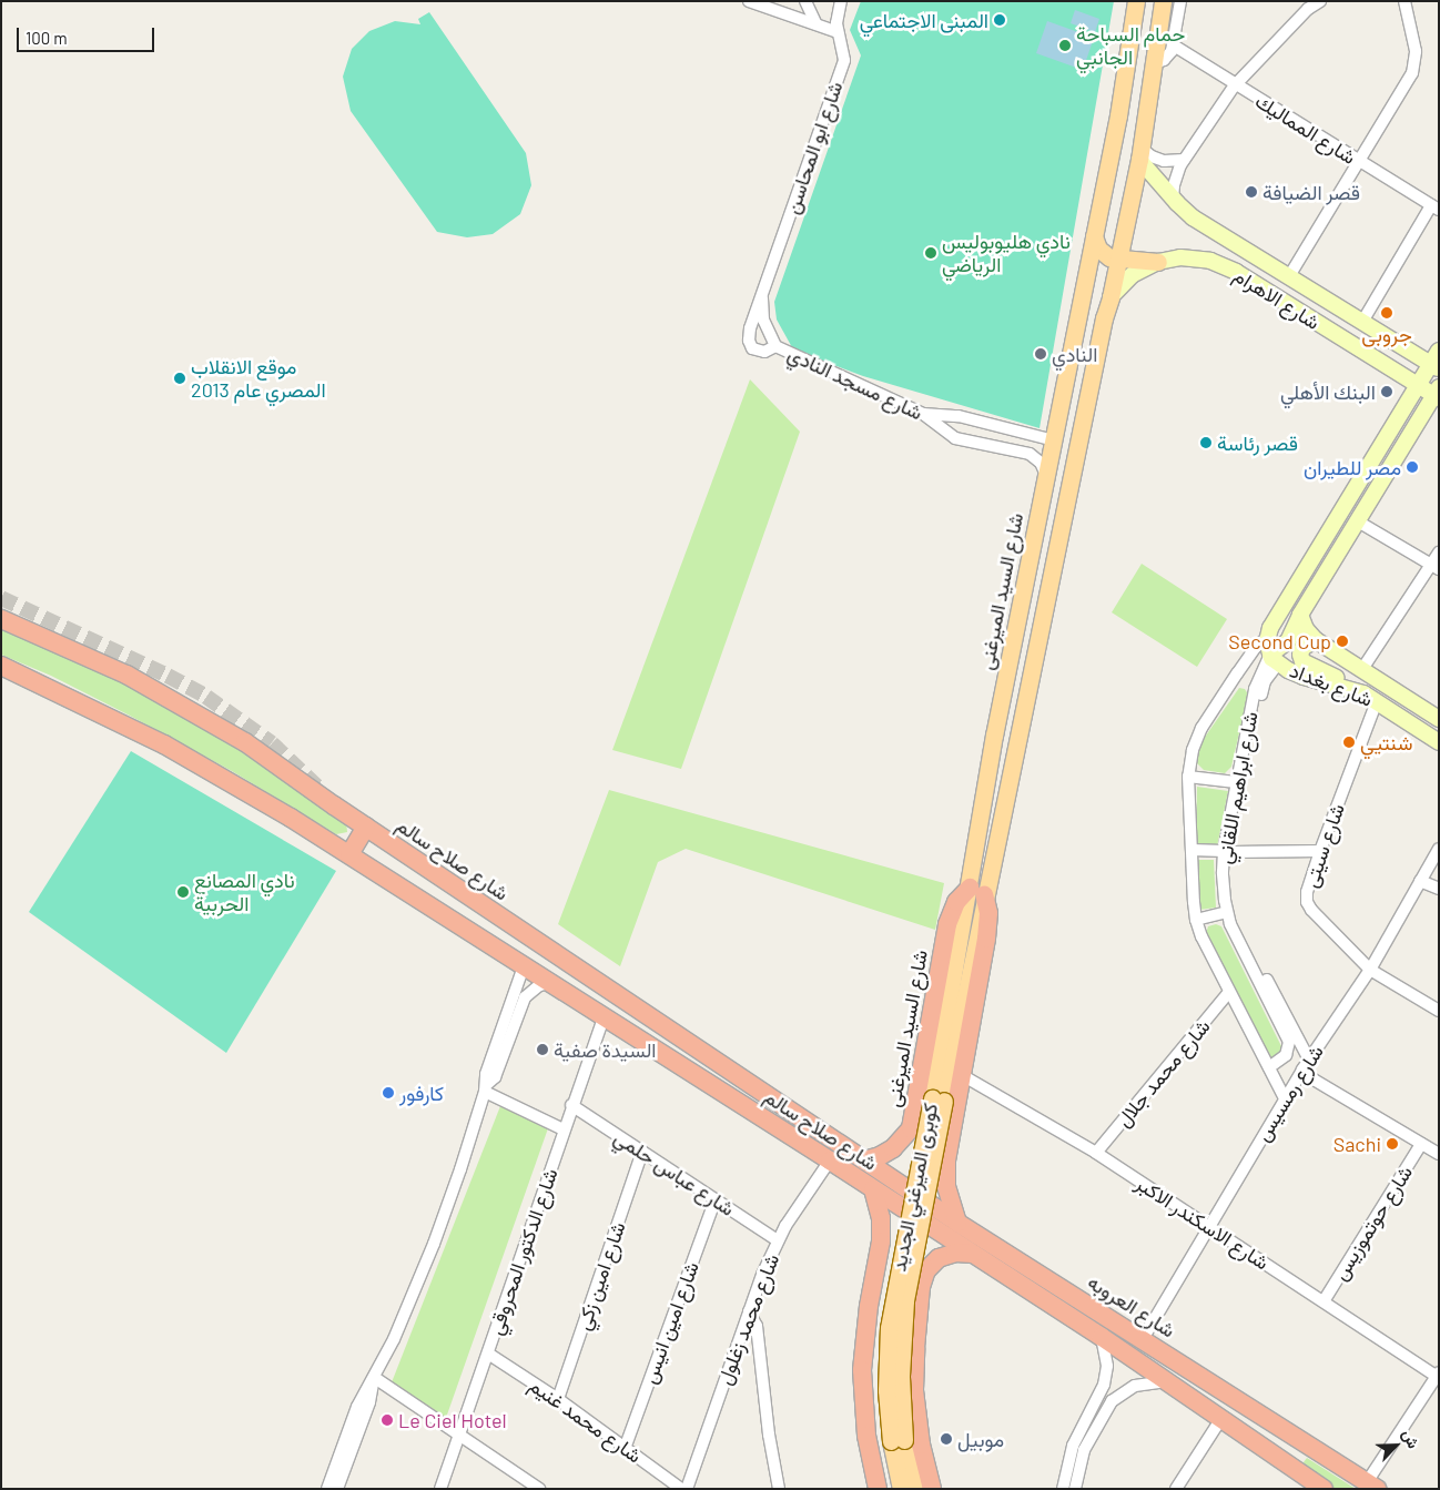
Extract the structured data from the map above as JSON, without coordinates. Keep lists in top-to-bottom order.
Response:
{
  "streets": {
    "highway": ["شارع السيد الميرغنى", "شارع صلاح سالم", "شارع العروبه"],
    "main road": [
      "شارع الاهرام",
      "شارع بغداد",
      "شارع ابراهيم اللقاني",
      "كوبرى الميرغني الجديد"
    ],
    "street": [
      "شارع المماليك",
      "شارع ابو المحاسن",
      "شارع مسجد النادي",
      "شارع سيتى",
      "شارع محمد جلال",
      "شارع رمسيس",
      "شارع عباس حلمي",
      "شارع الاسكندر الاكبر",
      "شارع حوتموزيس",
      "شارع الدكتور المحروقي",
      "شارع امين زكي",
      "شارع محمد زغلول",
      "شارع امين انيس",
      "شارع محمد غنيم"
    ]
  },
  "crossings": [
    ["شارع ابو المحاسن", "شارع مسجد النادي"],
    ["شارع الاهرام", "شارع السيد الميرغنى"],
    ["شارع الاهرام", "شارع ابراهيم اللقاني"],
    ["شارع مسجد النادي", "شارع السيد الميرغنى"],
    ["شارع السيد الميرغنى", "شارع صلاح سالم"],
    ["شارع السيد الميرغنى", "كوبرى الميرغني الجديد"],
    ["شارع السيد الميرغنى", "شارع الاسكندر الاكبر"],
    ["شارع السيد الميرغنى", "شارع العروبه"],
    ["شارع بغداد", "شارع ابراهيم اللقاني"],
    ["شارع بغداد", "شارع سيتى"],
    ["شارع ابراهيم اللقاني", "شارع محمد جلال"],
    ["شارع ابراهيم اللقاني", "شارع رمسيس"],
    ["شارع سيتى", "شارع رمسيس"],
    ["شارع صلاح سالم", "شارع الدكتور المحروقي"],
    ["شارع صلاح سالم", "شارع العروبه"],
    ["شارع صلاح سالم", "شارع محمد زغلول"],
    ["شارع محمد جلال", "شارع الاسكندر الاكبر"],
    ["شارع رمسيس", "شارع الاسكندر الاكبر"],
    ["شارع رمسيس", "شارع العروبه"],
    ["شارع عباس حلمي", "شارع الدكتور المحروقي"],
    ["شارع عباس حلمي", "شارع امين زكي"],
    ["شارع عباس حلمي", "شارع محمد زغلول"],
    ["شارع عباس حلمي", "شارع امين انيس"],
    ["شارع الاسكندر الاكبر", "شارع حوتموزيس"],
    ["شارع الدكتور المحروقي", "شارع محمد غنيم"],
    ["شارع امين زكي", "شارع محمد غنيم"],
    ["شارع امين انيس", "شارع محمد غنيم"]
  ],
  "places": [
    "المبنى الاجتماعي",
    "حمام السباحة الجانبي",
    "قصر الضيافة",
    "نادي هليوبوليس الرياضي",
    "جروبى",
    "النادي",
    "موقع الانقلاب المصري عام 2013",
    "البنك الأهلي",
    "قصر رئاسة",
    "مصر للطيران",
    "Second Cup",
    "شنتيي",
    "نادي المصانع الحربية",
    "السيدة صفية",
    "كارفور",
    "Sachi",
    "Le Ciel Hotel",
    "موبيل"
  ],
  "scale_bar": "100 m",
  "north": "top right"
}
